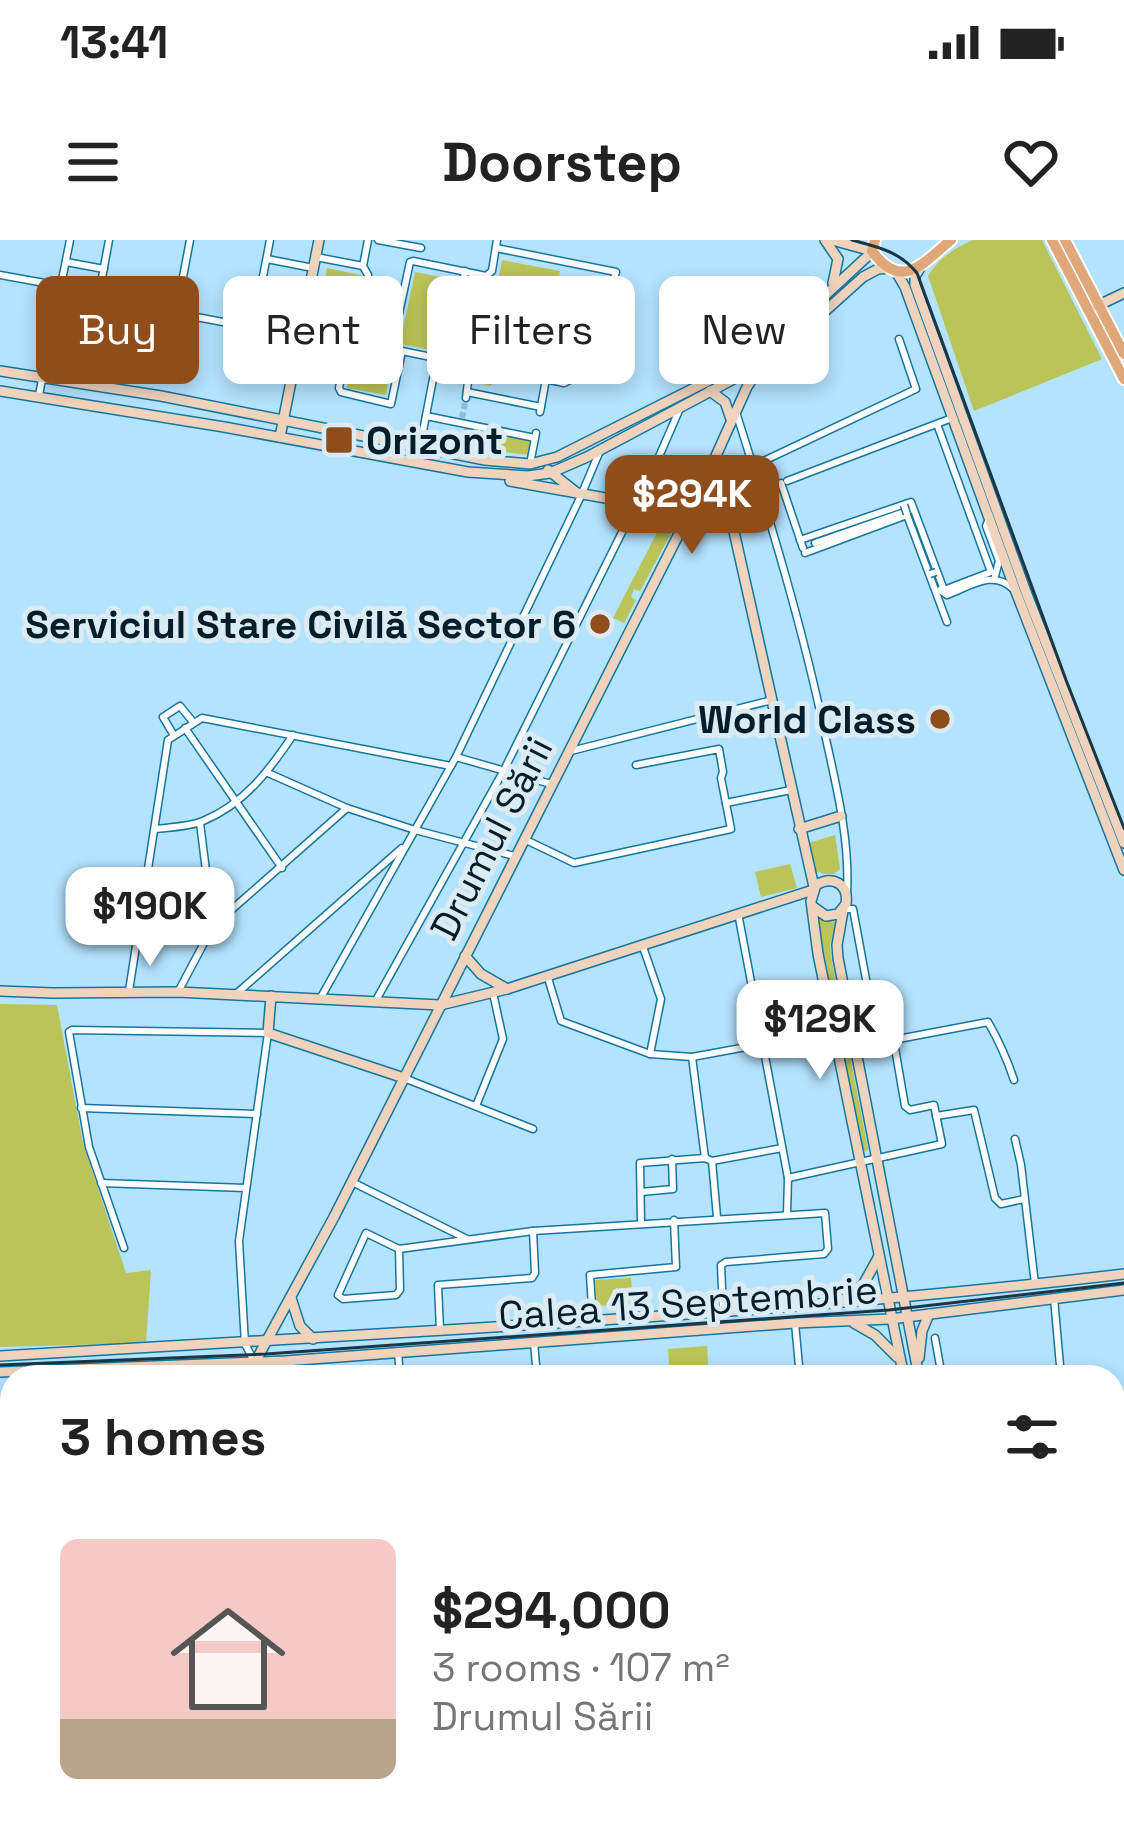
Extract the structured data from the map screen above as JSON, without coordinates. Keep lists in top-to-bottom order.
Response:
{
  "streets": {
    "main road": ["Drumul Sării", "Calea 13 Septembrie"]
  },
  "crossings": [
    ["Drumul Sării", "Calea 13 Septembrie"]
  ],
  "places": {
    "transit": ["Orizont"],
    "other": ["Serviciul Stare Civilă Sector 6", "World Class"]
  },
  "page": {
    "status": "13:41",
    "header": "Doorstep",
    "chip": [
      "Buy",
      "Rent",
      "Filters",
      "New"
    ],
    "price": ["$294K", "$190K", "$129K"],
    "heading": "3 homes",
    "list": [
      {
        "name": "$294,000",
        "note": "3 rooms · 107 m² · Drumul Sării"
      }
    ]
  }
}
